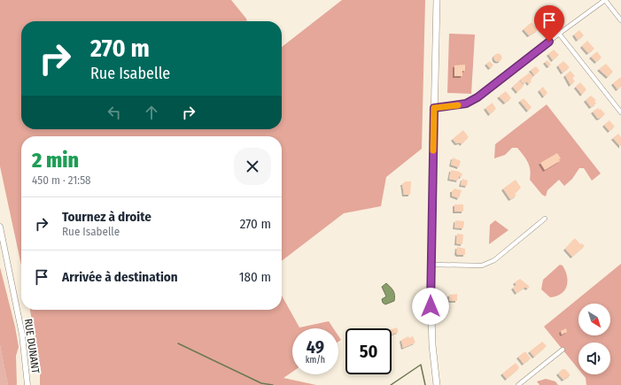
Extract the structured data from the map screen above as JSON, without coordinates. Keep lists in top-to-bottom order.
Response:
{
  "streets": {
    "street": ["RUE DUNANT"]
  },
  "north": "bottom right",
  "page": {
    "turn": ["270 m", "Rue Isabelle"],
    "heading": ["2 min", "450 m · 21:58"],
    "list": [
      {
        "name": "Tournez à droite",
        "note": "Rue Isabelle",
        "value": "270 m"
      },
      {
        "name": "Arrivée à destination",
        "value": "180 m"
      }
    ],
    "speed": "49 km/h",
    "limit": "50"
  }
}
